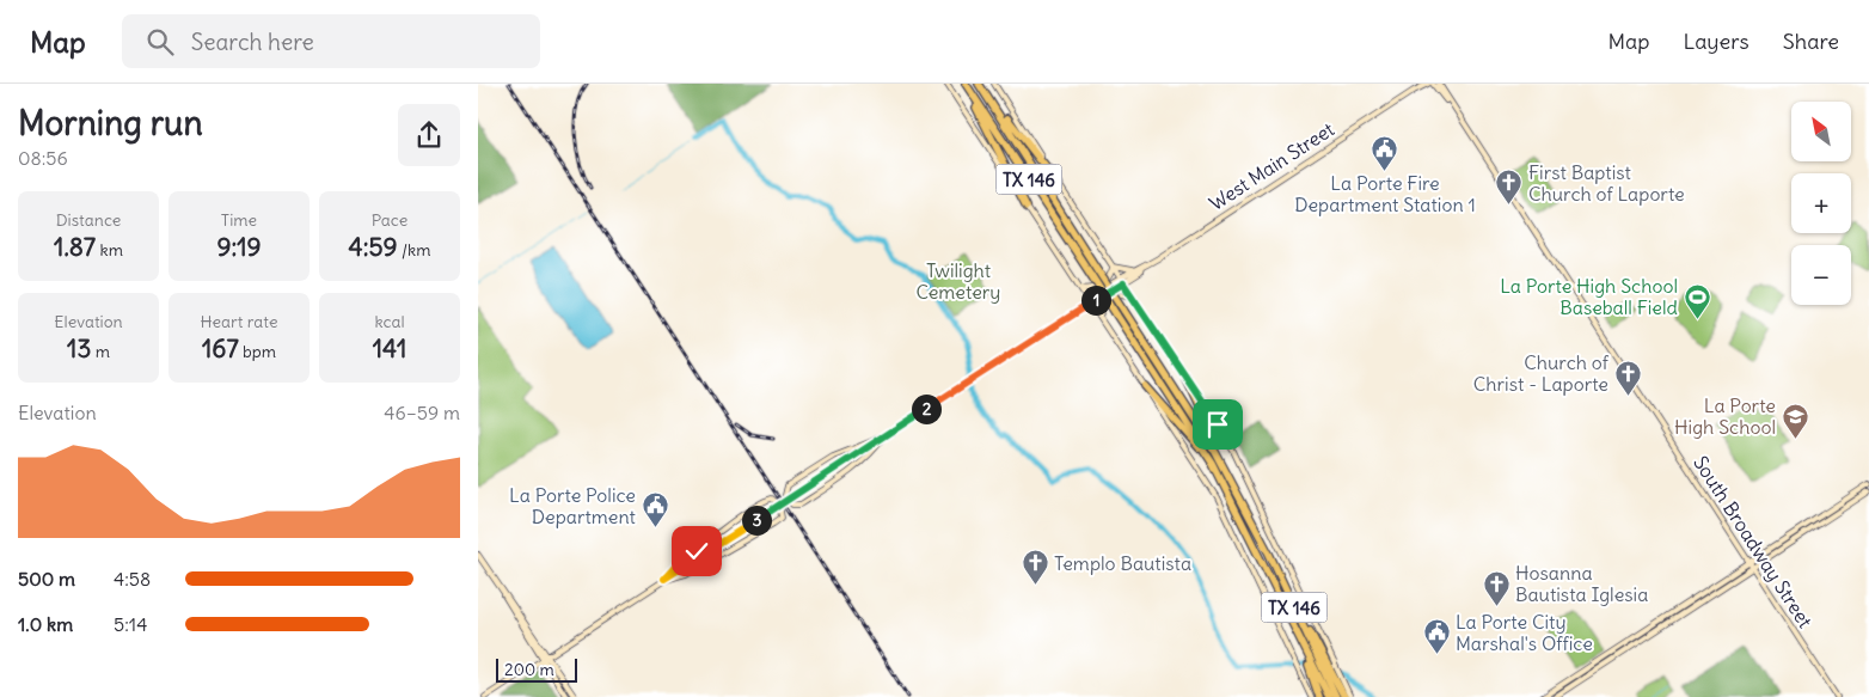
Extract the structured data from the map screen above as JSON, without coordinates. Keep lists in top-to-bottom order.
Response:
{
  "streets": {
    "highway": ["TX 146"],
    "main road": ["West Main Street", "South Broadway Street"]
  },
  "parks": ["Twilight Cemetery"],
  "places": {
    "public building": ["La Porte Fire Department Station 1", "La Porte Police Department", "La Porte City Marshal's Office"],
    "church": [
      "First Baptist Church of Laporte",
      "Church of Christ - Laporte",
      "Templo Bautista",
      "Hosanna Bautista Iglesia"
    ],
    "sports": ["La Porte High School Baseball Field"],
    "school or university": ["La Porte High School"]
  },
  "scale_bar": "200 m",
  "north": "top left",
  "page": {
    "header": "Map",
    "search": "Search here",
    "nav": ["Map", "Layers", "Share"],
    "heading": ["Morning run", "08:56"],
    "map_buttons": ["+", "−"],
    "stats": [
      ["Distance", "1.87 km"],
      ["Time", "9:19"],
      ["Pace", "4:59 /km"],
      ["Elevation", "13 m"],
      ["Heart rate", "167 bpm"],
      ["kcal", "141"]
    ],
    "pins": ["1", "2", "3"],
    "chart": ["Elevation", "46–59 m"],
    "list": [
      {
        "name": "500 m",
        "note": "4:58"
      },
      {
        "name": "1.0 km",
        "note": "5:14"
      }
    ],
    "scale": "200 m"
  }
}
